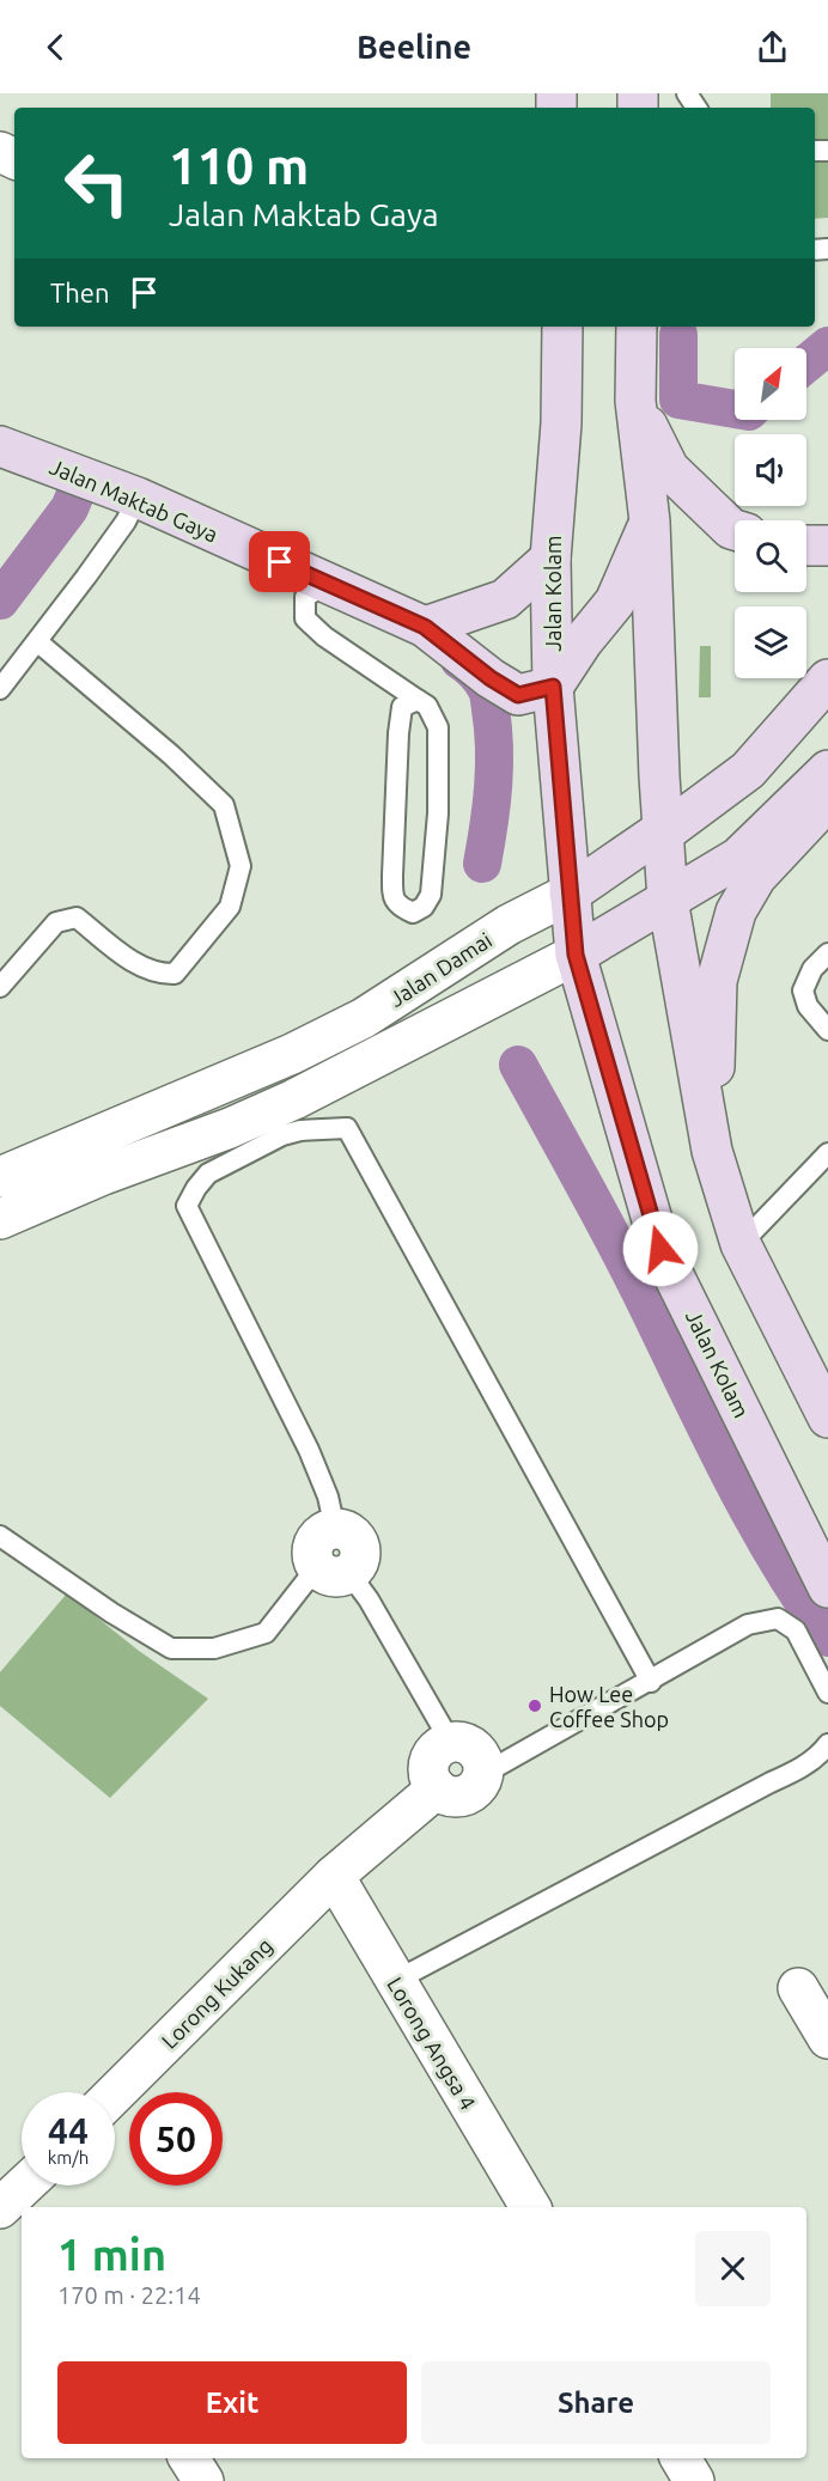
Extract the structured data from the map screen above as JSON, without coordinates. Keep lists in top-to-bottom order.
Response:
{
  "streets": {
    "main road": ["Jalan Maktab Gaya", "Jalan Kolam", "Jalan Damai"],
    "street": ["Lorong Kukang", "Lorong Angsa 4"]
  },
  "crossings": [
    ["Jalan Maktab Gaya", "Jalan Kolam"],
    ["Jalan Kolam", "Jalan Damai"],
    ["Lorong Kukang", "Lorong Angsa 4"]
  ],
  "places": ["How Lee Coffee Shop"],
  "north": "top right",
  "page": {
    "header": "Beeline",
    "turn": ["110 m", "Jalan Maktab Gaya"],
    "then": "Then",
    "speed": "44 km/h",
    "limit": "50",
    "heading": ["1 min", "170 m · 22:14"],
    "buttons": ["Exit", "Share"]
  }
}
